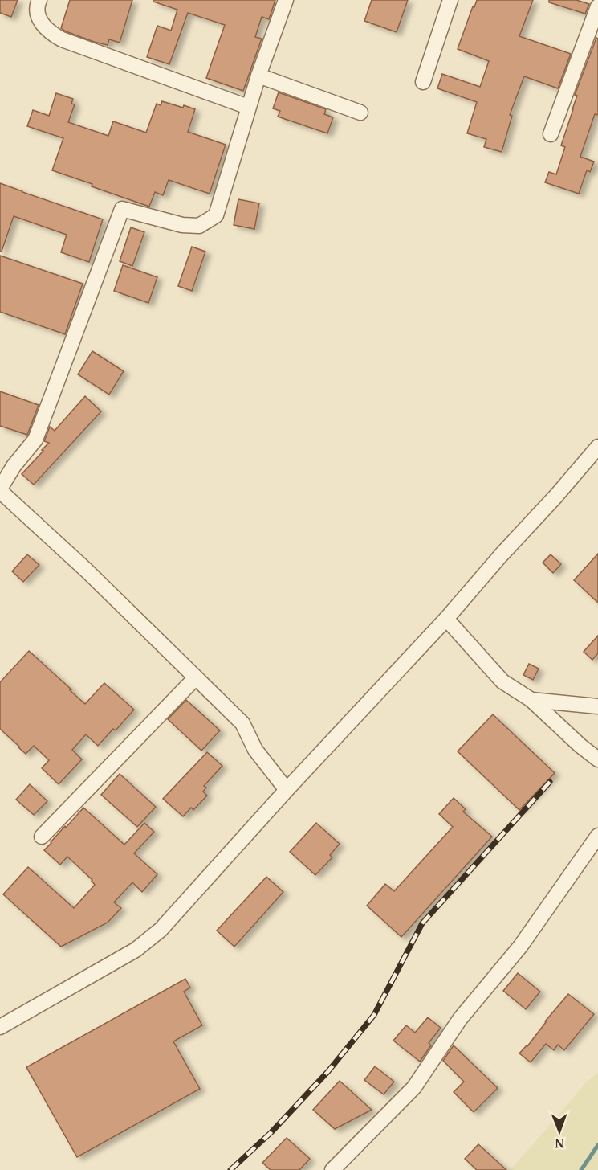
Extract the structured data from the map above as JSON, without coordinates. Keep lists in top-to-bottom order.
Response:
{
  "north": "bottom"
}
